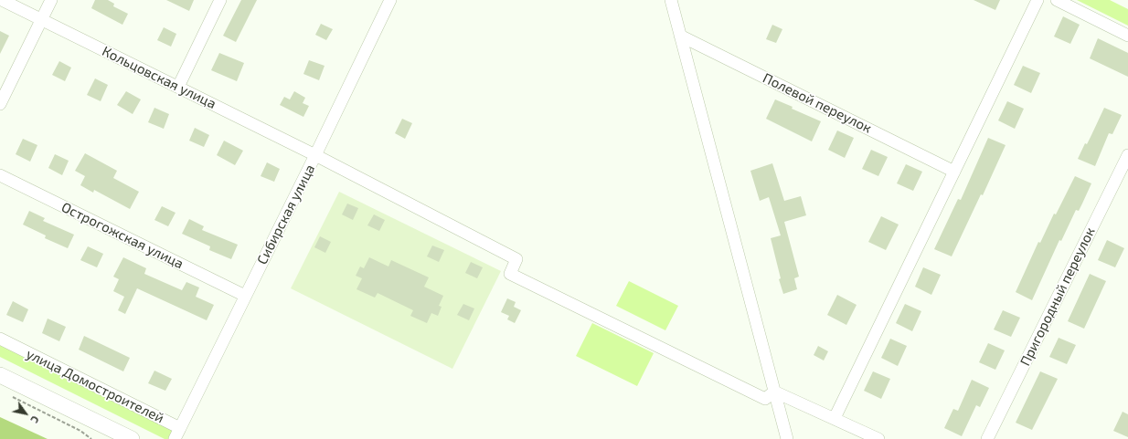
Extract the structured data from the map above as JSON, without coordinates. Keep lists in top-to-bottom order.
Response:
{
  "streets": {
    "street": [
      "Кольцовская улица",
      "Полевой переулок",
      "Сибирская улица",
      "Острогожская улица",
      "Пригородный переулок",
      "улица Домостроителей"
    ]
  },
  "crossings": [
    ["Кольцовская улица", "Сибирская улица"],
    ["Сибирская улица", "Острогожская улица"],
    ["Сибирская улица", "улица Домостроителей"]
  ],
  "north": "bottom right"
}
